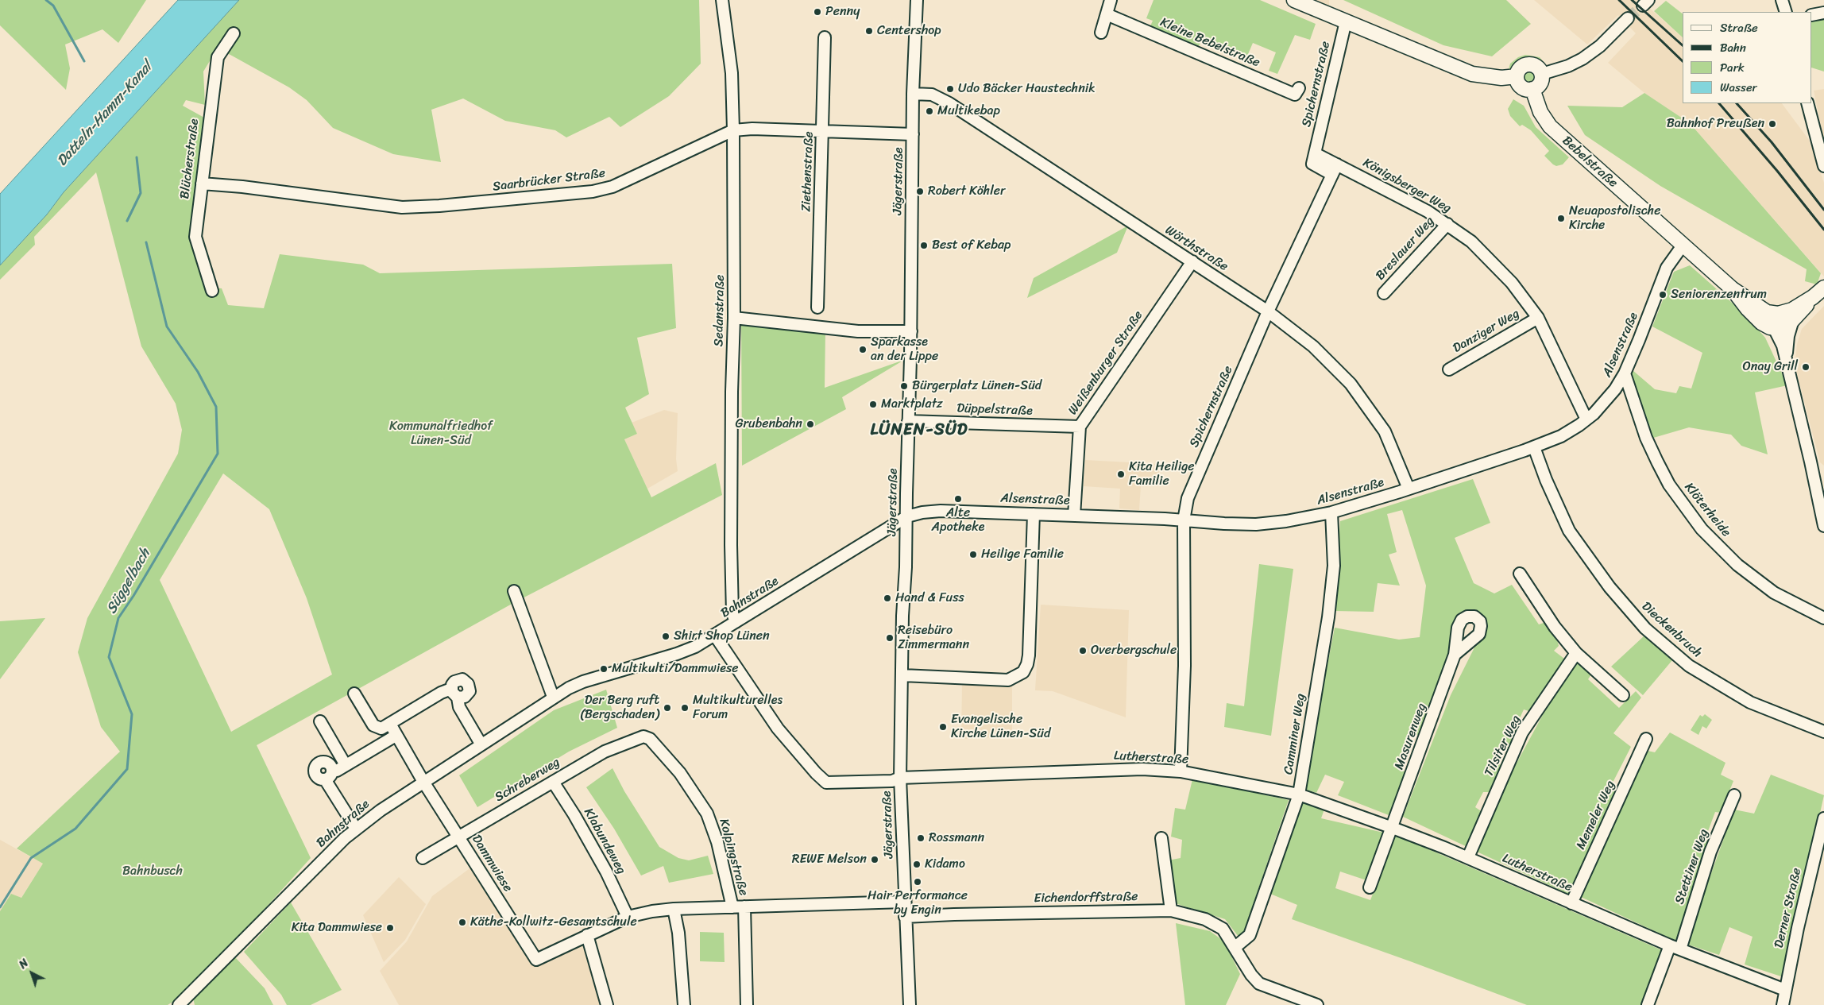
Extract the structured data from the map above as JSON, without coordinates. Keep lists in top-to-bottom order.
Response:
{
  "streets": {
    "main road": ["Bebelstraße"],
    "street": [
      "Kleine Bebelstraße",
      "Spichernstraße",
      "Blücherstraße",
      "Ziethenstraße",
      "Saarbrücker Straße",
      "Jägerstraße",
      "Königsberger Weg",
      "Wörthstraße",
      "Breslauer Weg",
      "Sedanstraße",
      "Danziger Weg",
      "Alsenstraße",
      "Weißenburger Straße",
      "Düppelstraße",
      "Klöterheide",
      "Bahnstraße",
      "Dieckenbruch",
      "Camminer Weg",
      "Masurenweg",
      "Tilsiter Weg",
      "Lutherstraße",
      "Schreberweg",
      "Memeler Weg",
      "Klabundeweg",
      "Kolpingstraße",
      "Dammwiese",
      "Stettiner Weg",
      "Eichendorffstraße",
      "Derner Straße"
    ]
  },
  "crossings": [
    ["Spichernstraße", "Königsberger Weg"],
    ["Spichernstraße", "Wörthstraße"],
    ["Spichernstraße", "Alsenstraße"],
    ["Spichernstraße", "Lutherstraße"],
    ["Blücherstraße", "Saarbrücker Straße"],
    ["Bebelstraße", "Alsenstraße"],
    ["Ziethenstraße", "Saarbrücker Straße"],
    ["Saarbrücker Straße", "Jägerstraße"],
    ["Saarbrücker Straße", "Sedanstraße"],
    ["Jägerstraße", "Wörthstraße"],
    ["Jägerstraße", "Alsenstraße"],
    ["Jägerstraße", "Düppelstraße"],
    ["Jägerstraße", "Bahnstraße"],
    ["Jägerstraße", "Lutherstraße"],
    ["Jägerstraße", "Eichendorffstraße"],
    ["Königsberger Weg", "Breslauer Weg"],
    ["Königsberger Weg", "Danziger Weg"],
    ["Königsberger Weg", "Alsenstraße"],
    ["Wörthstraße", "Alsenstraße"],
    ["Wörthstraße", "Weißenburger Straße"],
    ["Sedanstraße", "Bahnstraße"],
    ["Alsenstraße", "Weißenburger Straße"],
    ["Alsenstraße", "Klöterheide"],
    ["Alsenstraße", "Bahnstraße"],
    ["Alsenstraße", "Dieckenbruch"],
    ["Alsenstraße", "Camminer Weg"],
    ["Weißenburger Straße", "Düppelstraße"],
    ["Bahnstraße", "Lutherstraße"],
    ["Bahnstraße", "Dammwiese"],
    ["Camminer Weg", "Lutherstraße"],
    ["Camminer Weg", "Eichendorffstraße"],
    ["Masurenweg", "Lutherstraße"],
    ["Tilsiter Weg", "Lutherstraße"],
    ["Lutherstraße", "Memeler Weg"],
    ["Lutherstraße", "Stettiner Weg"],
    ["Lutherstraße", "Derner Straße"],
    ["Schreberweg", "Klabundeweg"],
    ["Schreberweg", "Kolpingstraße"],
    ["Schreberweg", "Dammwiese"]
  ],
  "districts": ["LÜNEN-SÜD"],
  "water": ["Datteln-Hamm-Kanal", "Süggelbach"],
  "parks": ["Kommunalfriedhof Lünen-Süd", "Bahnbusch"],
  "places": [
    "Penny",
    "Centershop",
    "Udo Bäcker Haustechnik",
    "Multikebap",
    "Bahnhof Preußen",
    "Robert Köhler",
    "Neuapostolische Kirche",
    "Best of Kebap",
    "Seniorenzentrum",
    "Sparkasse an der Lippe",
    "Onay Grill",
    "Bürgerplatz Lünen-Süd",
    "Marktplatz",
    "Grubenbahn",
    "Kita Heilige Familie",
    "Alte Apotheke",
    "Heilige Familie",
    "Hand & Fuss",
    "Shirt Shop Lünen",
    "Reisebüro Zimmermann",
    "Overbergschule",
    "Multikulti/Dammwiese",
    "Der Berg ruft (Bergschaden)",
    "Multikulturelles Forum",
    "Evangelische Kirche Lünen-Süd",
    "Rossmann",
    "REWE Melson",
    "Kidamo",
    "Hair Performance by Engin",
    "Käthe-Kollwitz-Gesamtschule",
    "Kita Dammwiese"
  ],
  "legend": [
    "Straße",
    "Bahn",
    "Park",
    "Wasser"
  ],
  "north": "top left"
}
